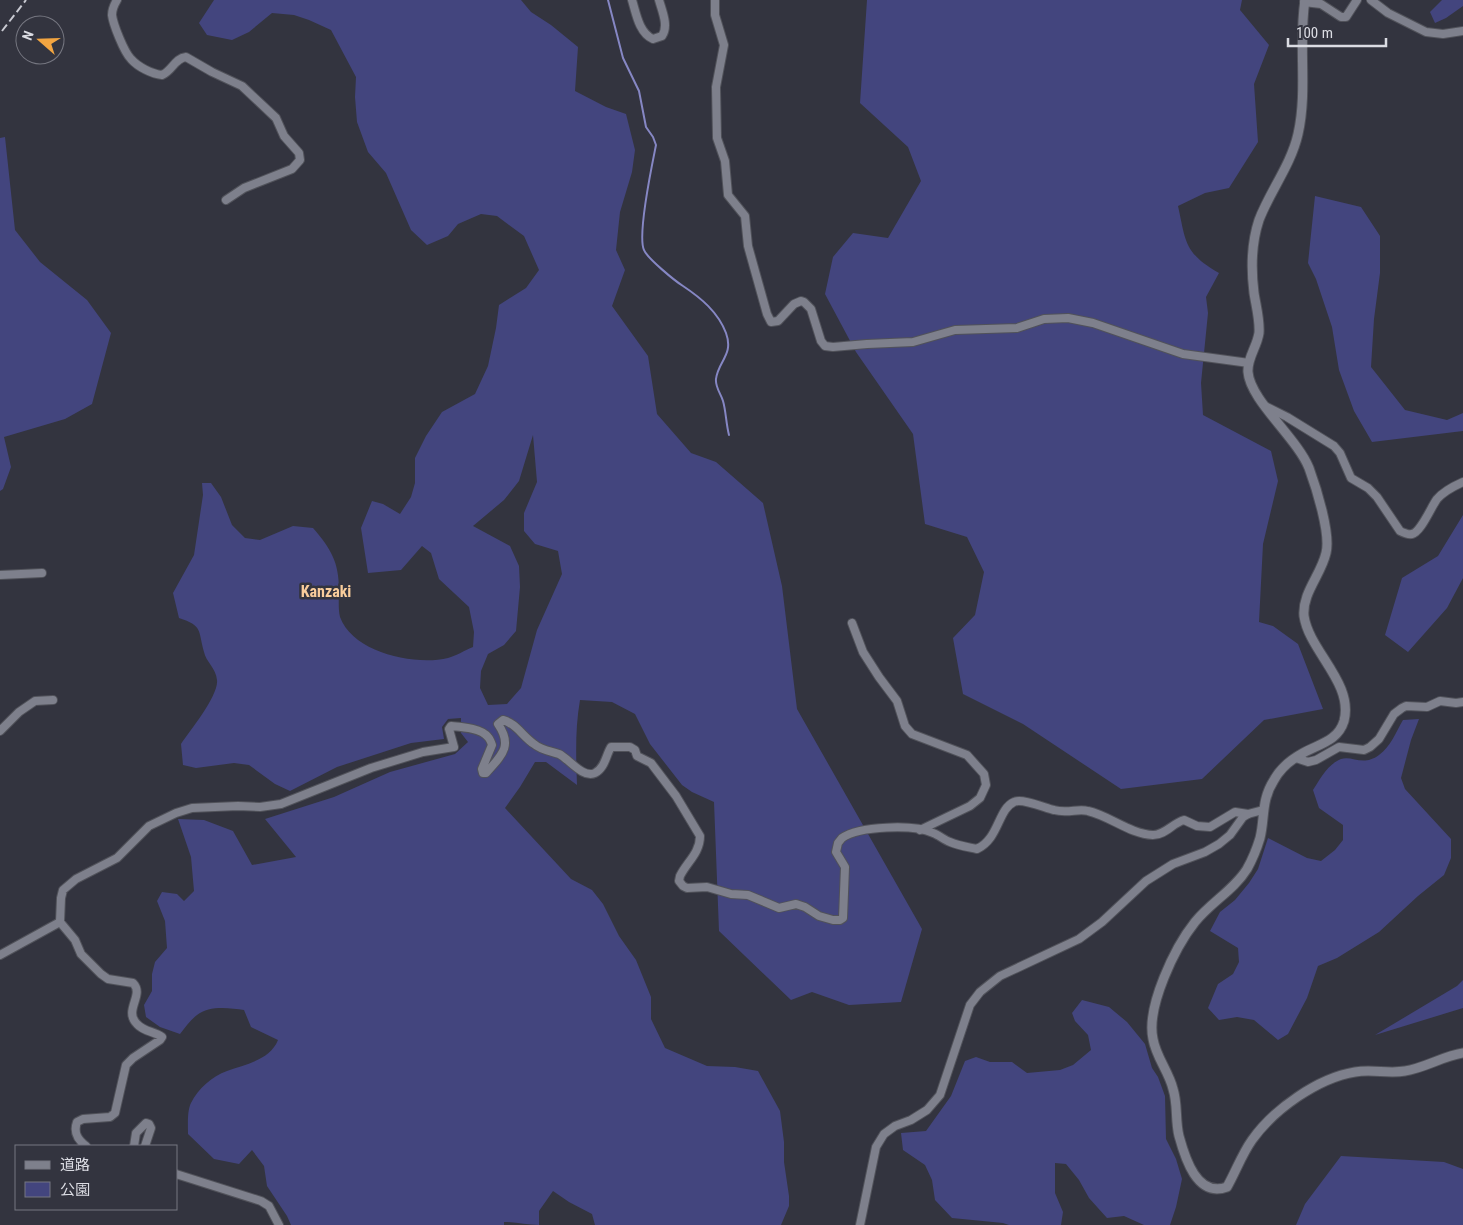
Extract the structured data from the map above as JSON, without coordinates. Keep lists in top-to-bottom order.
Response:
{
  "districts": ["Kanzaki"],
  "legend": ["道路", "公園"],
  "scale_bar": "100 m",
  "north": "left"
}
